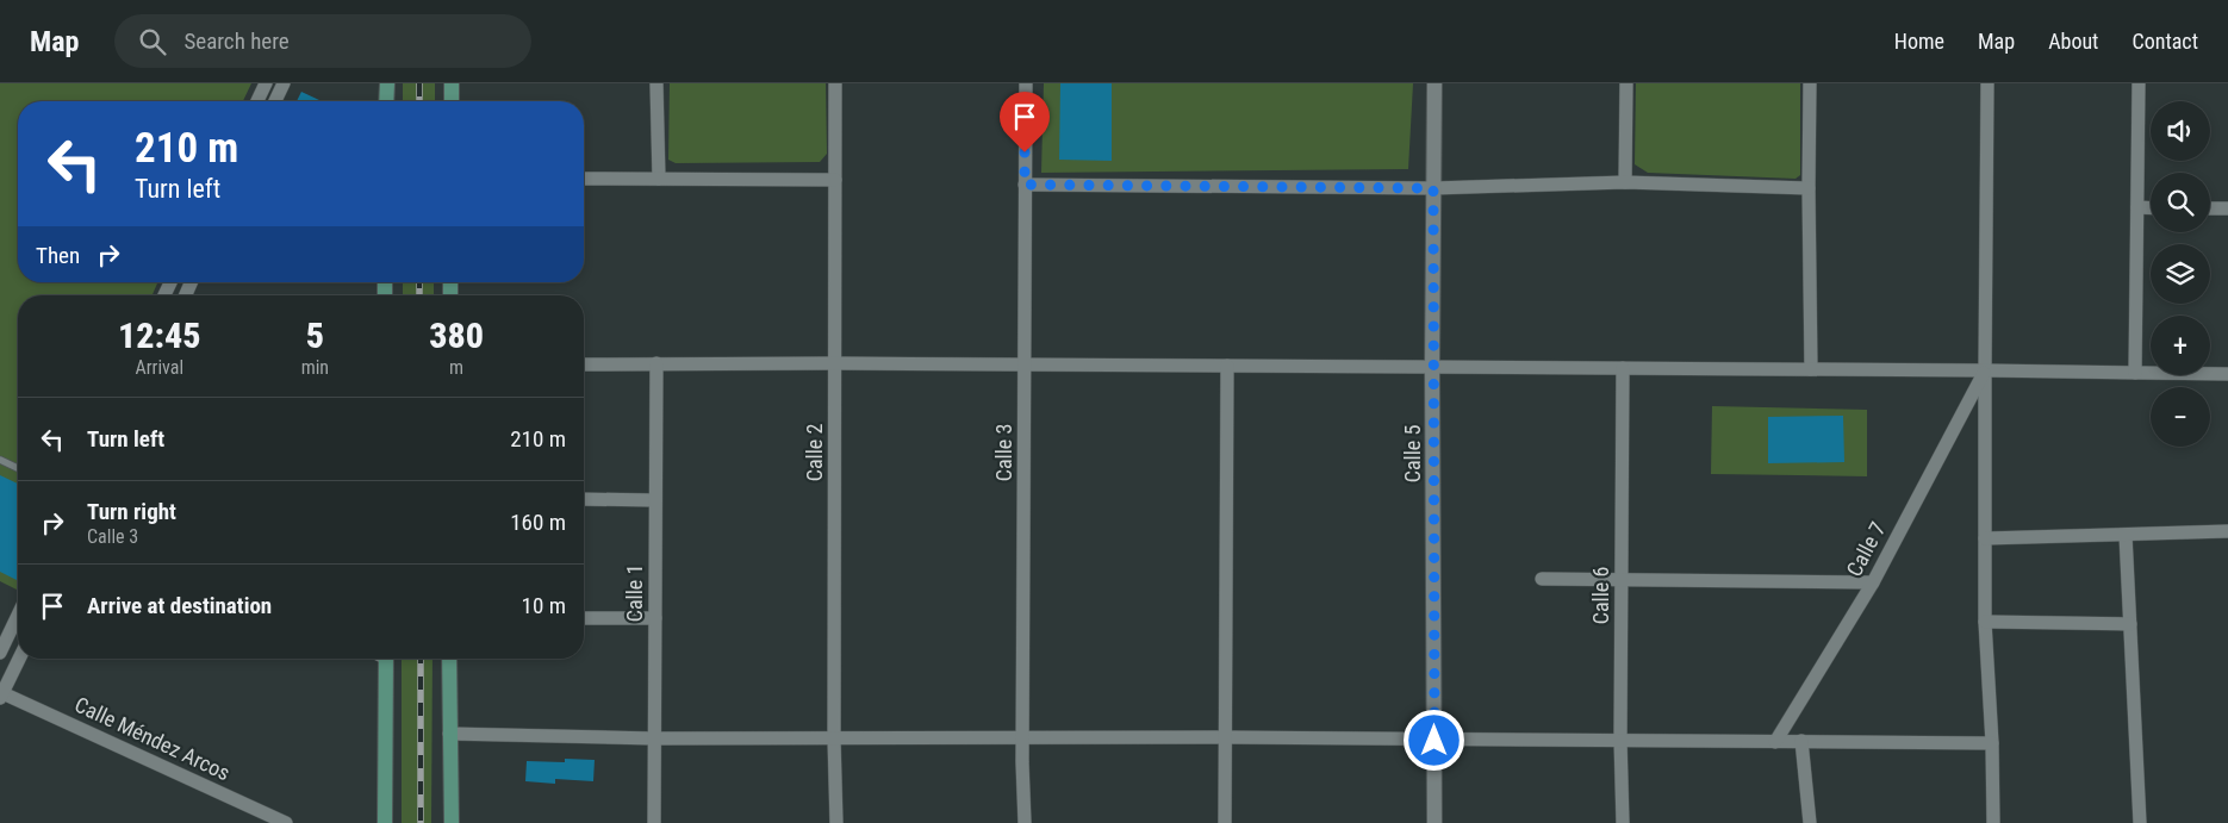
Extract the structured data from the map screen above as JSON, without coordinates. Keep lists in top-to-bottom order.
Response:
{
  "streets": {
    "main road": ["Calle 5"],
    "street": [
      "Calle 2",
      "Calle 3",
      "Calle 7",
      "Calle 1",
      "Calle 6",
      "Calle Méndez Arcos"
    ]
  },
  "page": {
    "header": "Map",
    "search": "Search here",
    "nav": [
      "Home",
      "Map",
      "About",
      "Contact"
    ],
    "map_buttons": ["+", "−"],
    "turn": ["210 m", "Turn left"],
    "then": "Then",
    "eta": [
      "12:45",
      "Arrival",
      "5",
      "min",
      "380",
      "m"
    ],
    "list": [
      {
        "name": "Turn left",
        "value": "210 m"
      },
      {
        "name": "Turn right",
        "note": "Calle 3",
        "value": "160 m"
      },
      {
        "name": "Arrive at destination",
        "value": "10 m"
      }
    ]
  }
}
